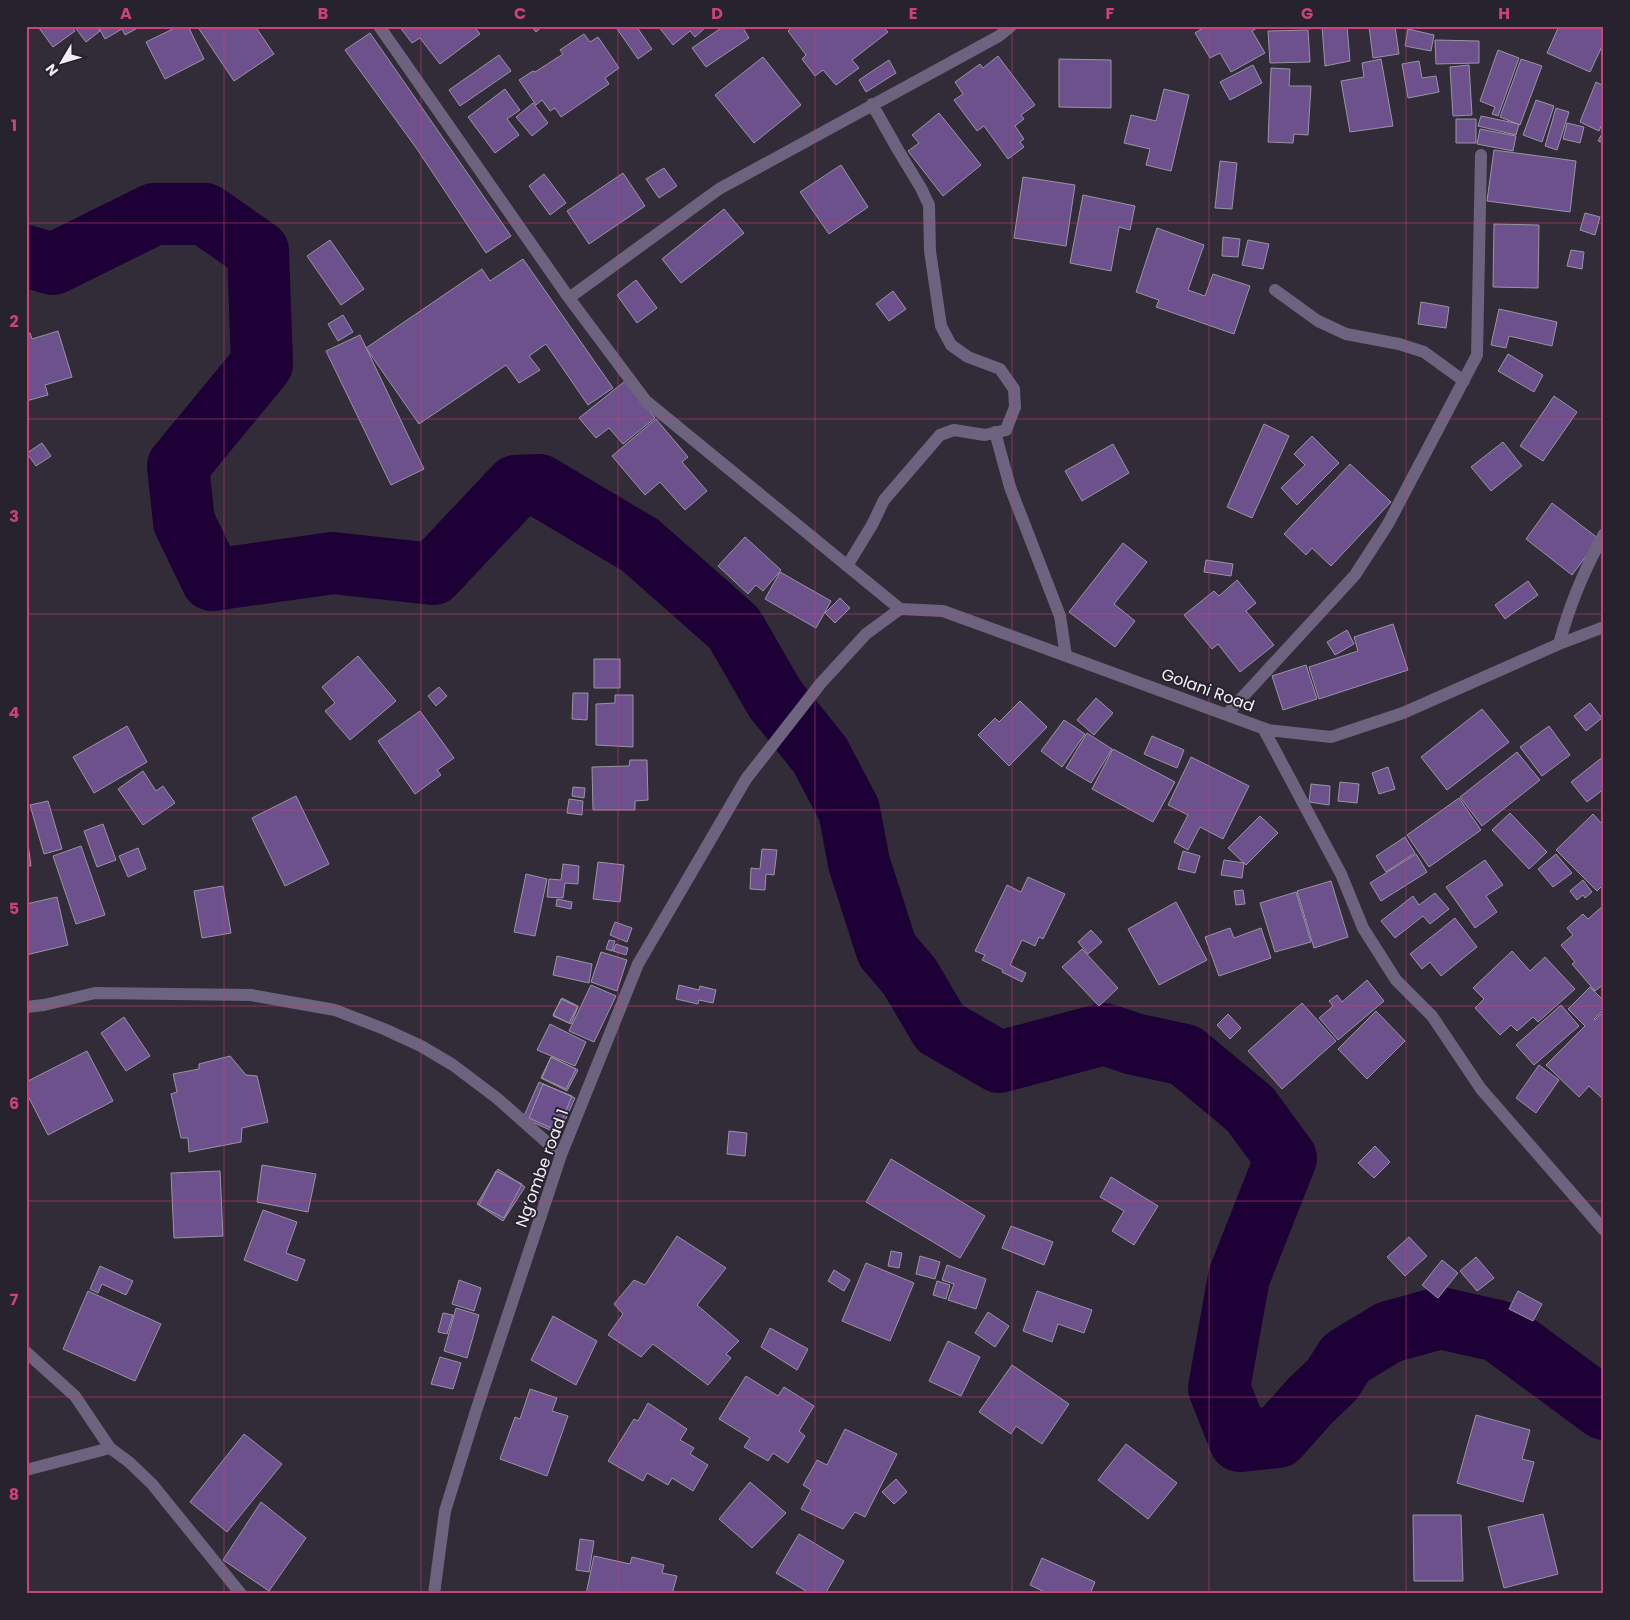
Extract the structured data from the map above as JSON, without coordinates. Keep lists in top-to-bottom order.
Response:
{
  "streets": {
    "street": ["Golani Road", "Ng’ombe road 1"]
  },
  "crossings": [
    ["Golani Road", "Ng’ombe road 1"]
  ],
  "north": "bottom left",
  "grid": {
    "columns": [
      "A",
      "B",
      "C",
      "D",
      "E",
      "F",
      "G",
      "H"
    ],
    "rows": [
      "1",
      "2",
      "3",
      "4",
      "5",
      "6",
      "7",
      "8"
    ]
  }
}
